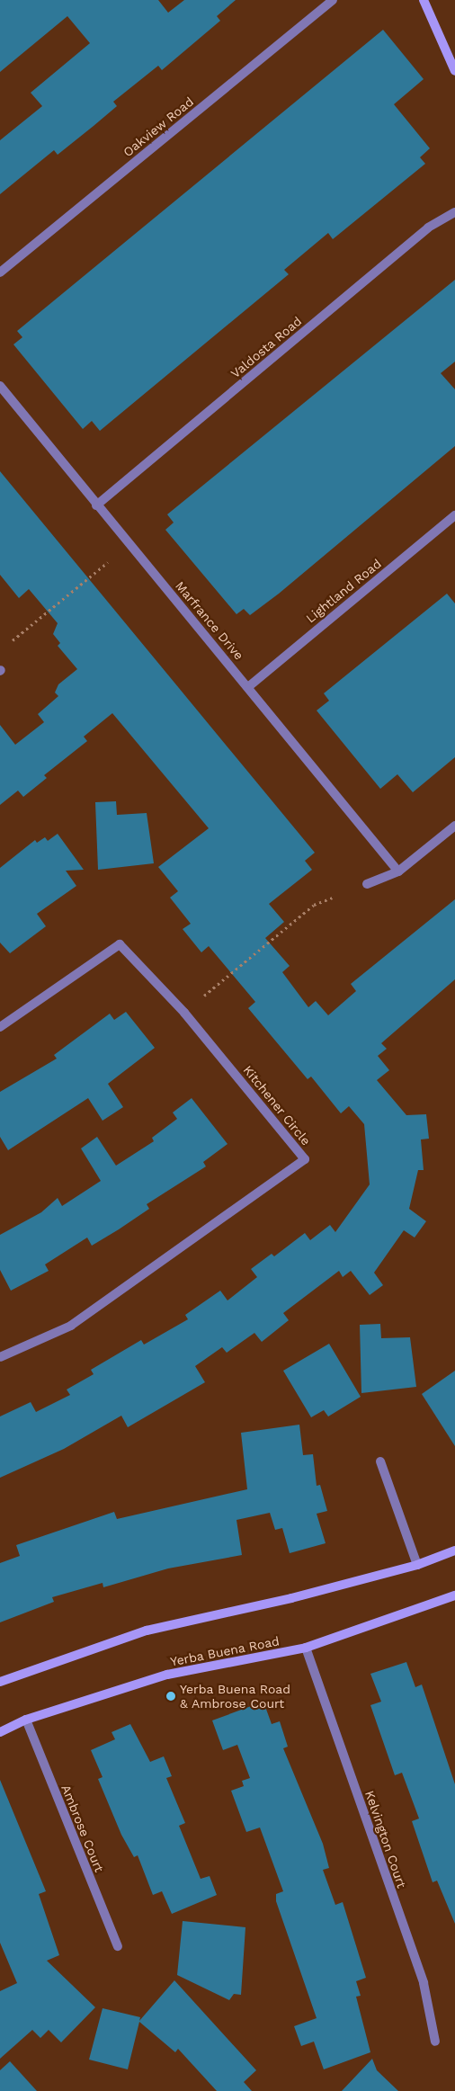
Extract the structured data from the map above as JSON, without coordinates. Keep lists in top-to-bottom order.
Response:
{
  "streets": {
    "main road": ["Yerba Buena Road"],
    "street": [
      "Oakview Road",
      "Valdosta Road",
      "Lightland Road",
      "Marfrance Drive",
      "Kitchener Circle",
      "Ambrose Court",
      "Kelvington Court"
    ]
  },
  "crossings": [
    ["Valdosta Road", "Marfrance Drive"],
    ["Lightland Road", "Marfrance Drive"],
    ["Yerba Buena Road", "Ambrose Court"],
    ["Yerba Buena Road", "Kelvington Court"]
  ],
  "places": ["Yerba Buena Road & Ambrose Court"]
}
